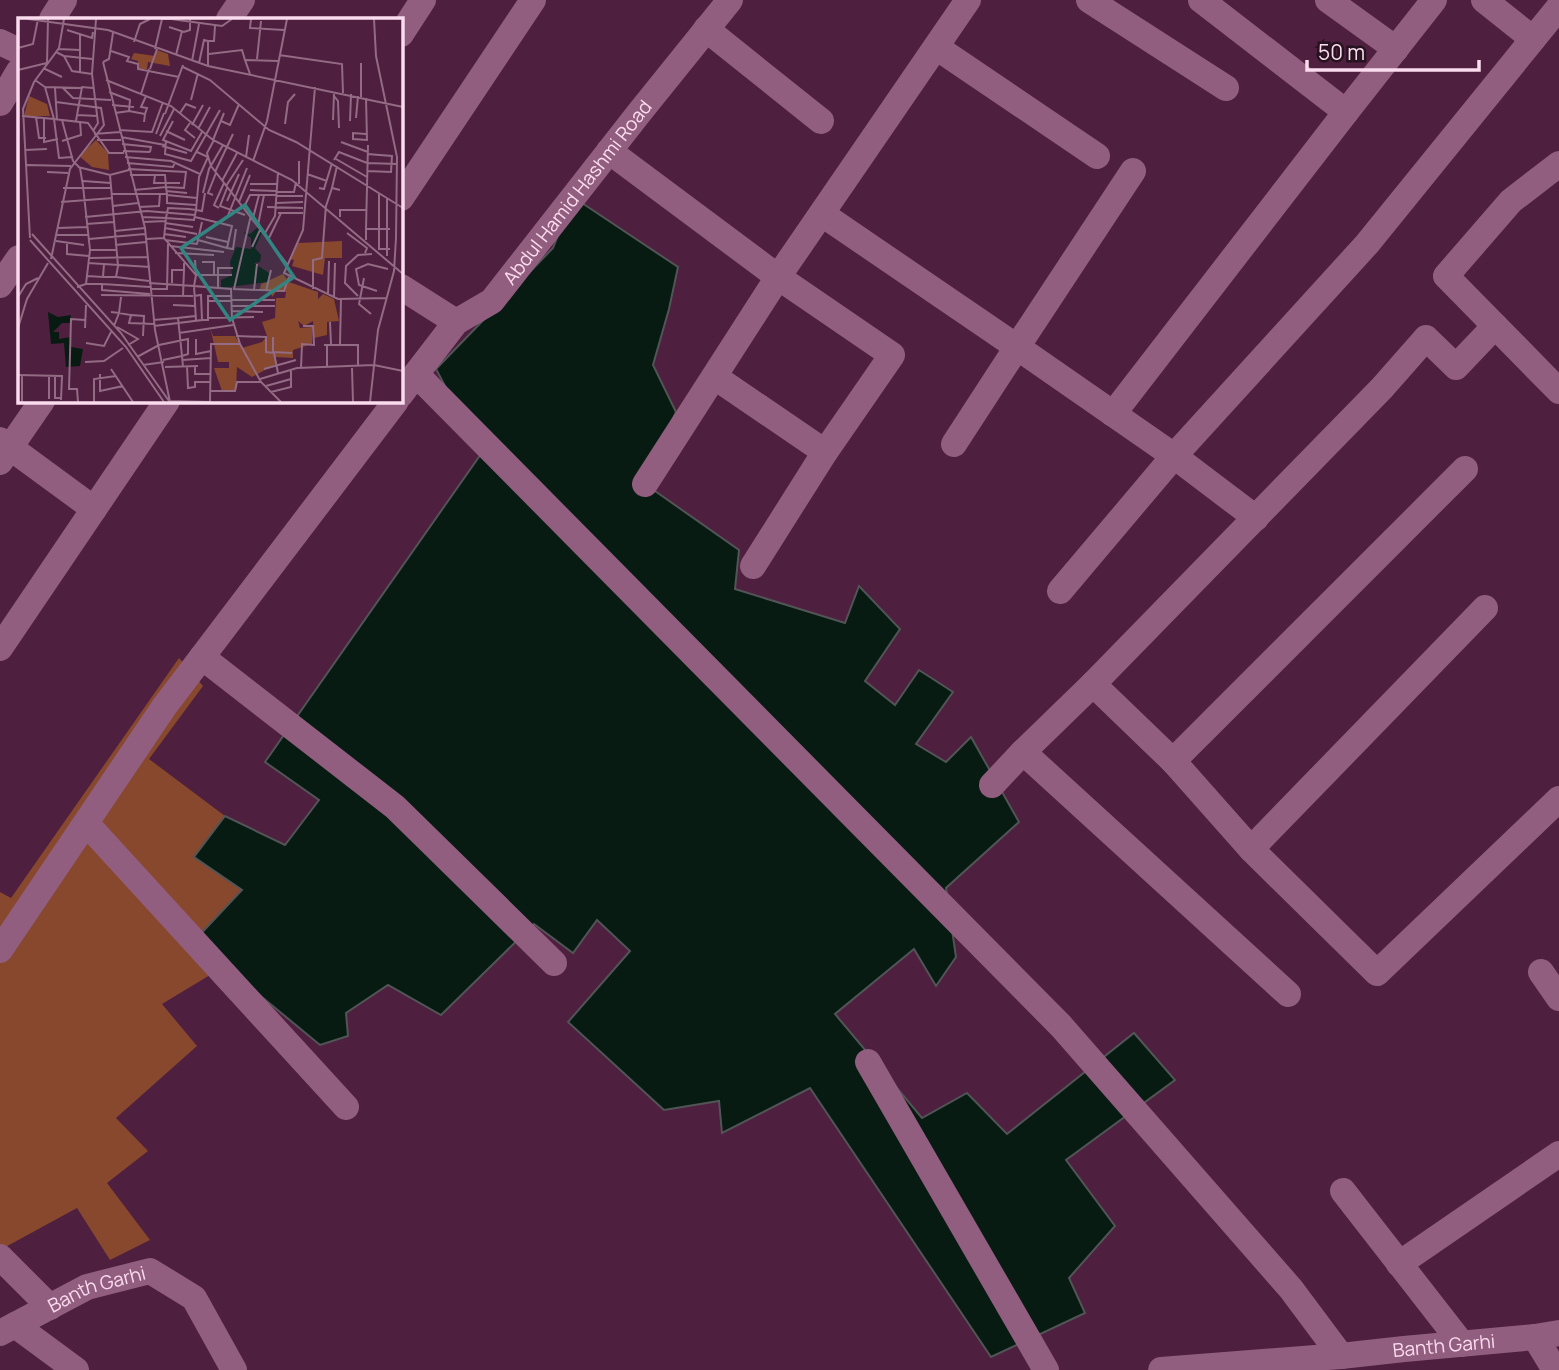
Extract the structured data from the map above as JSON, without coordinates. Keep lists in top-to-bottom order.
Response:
{
  "streets": {
    "street": ["Abdul Hamid Hashmi Road", "Banth Garhi"]
  },
  "scale_bar": "50 m"
}
